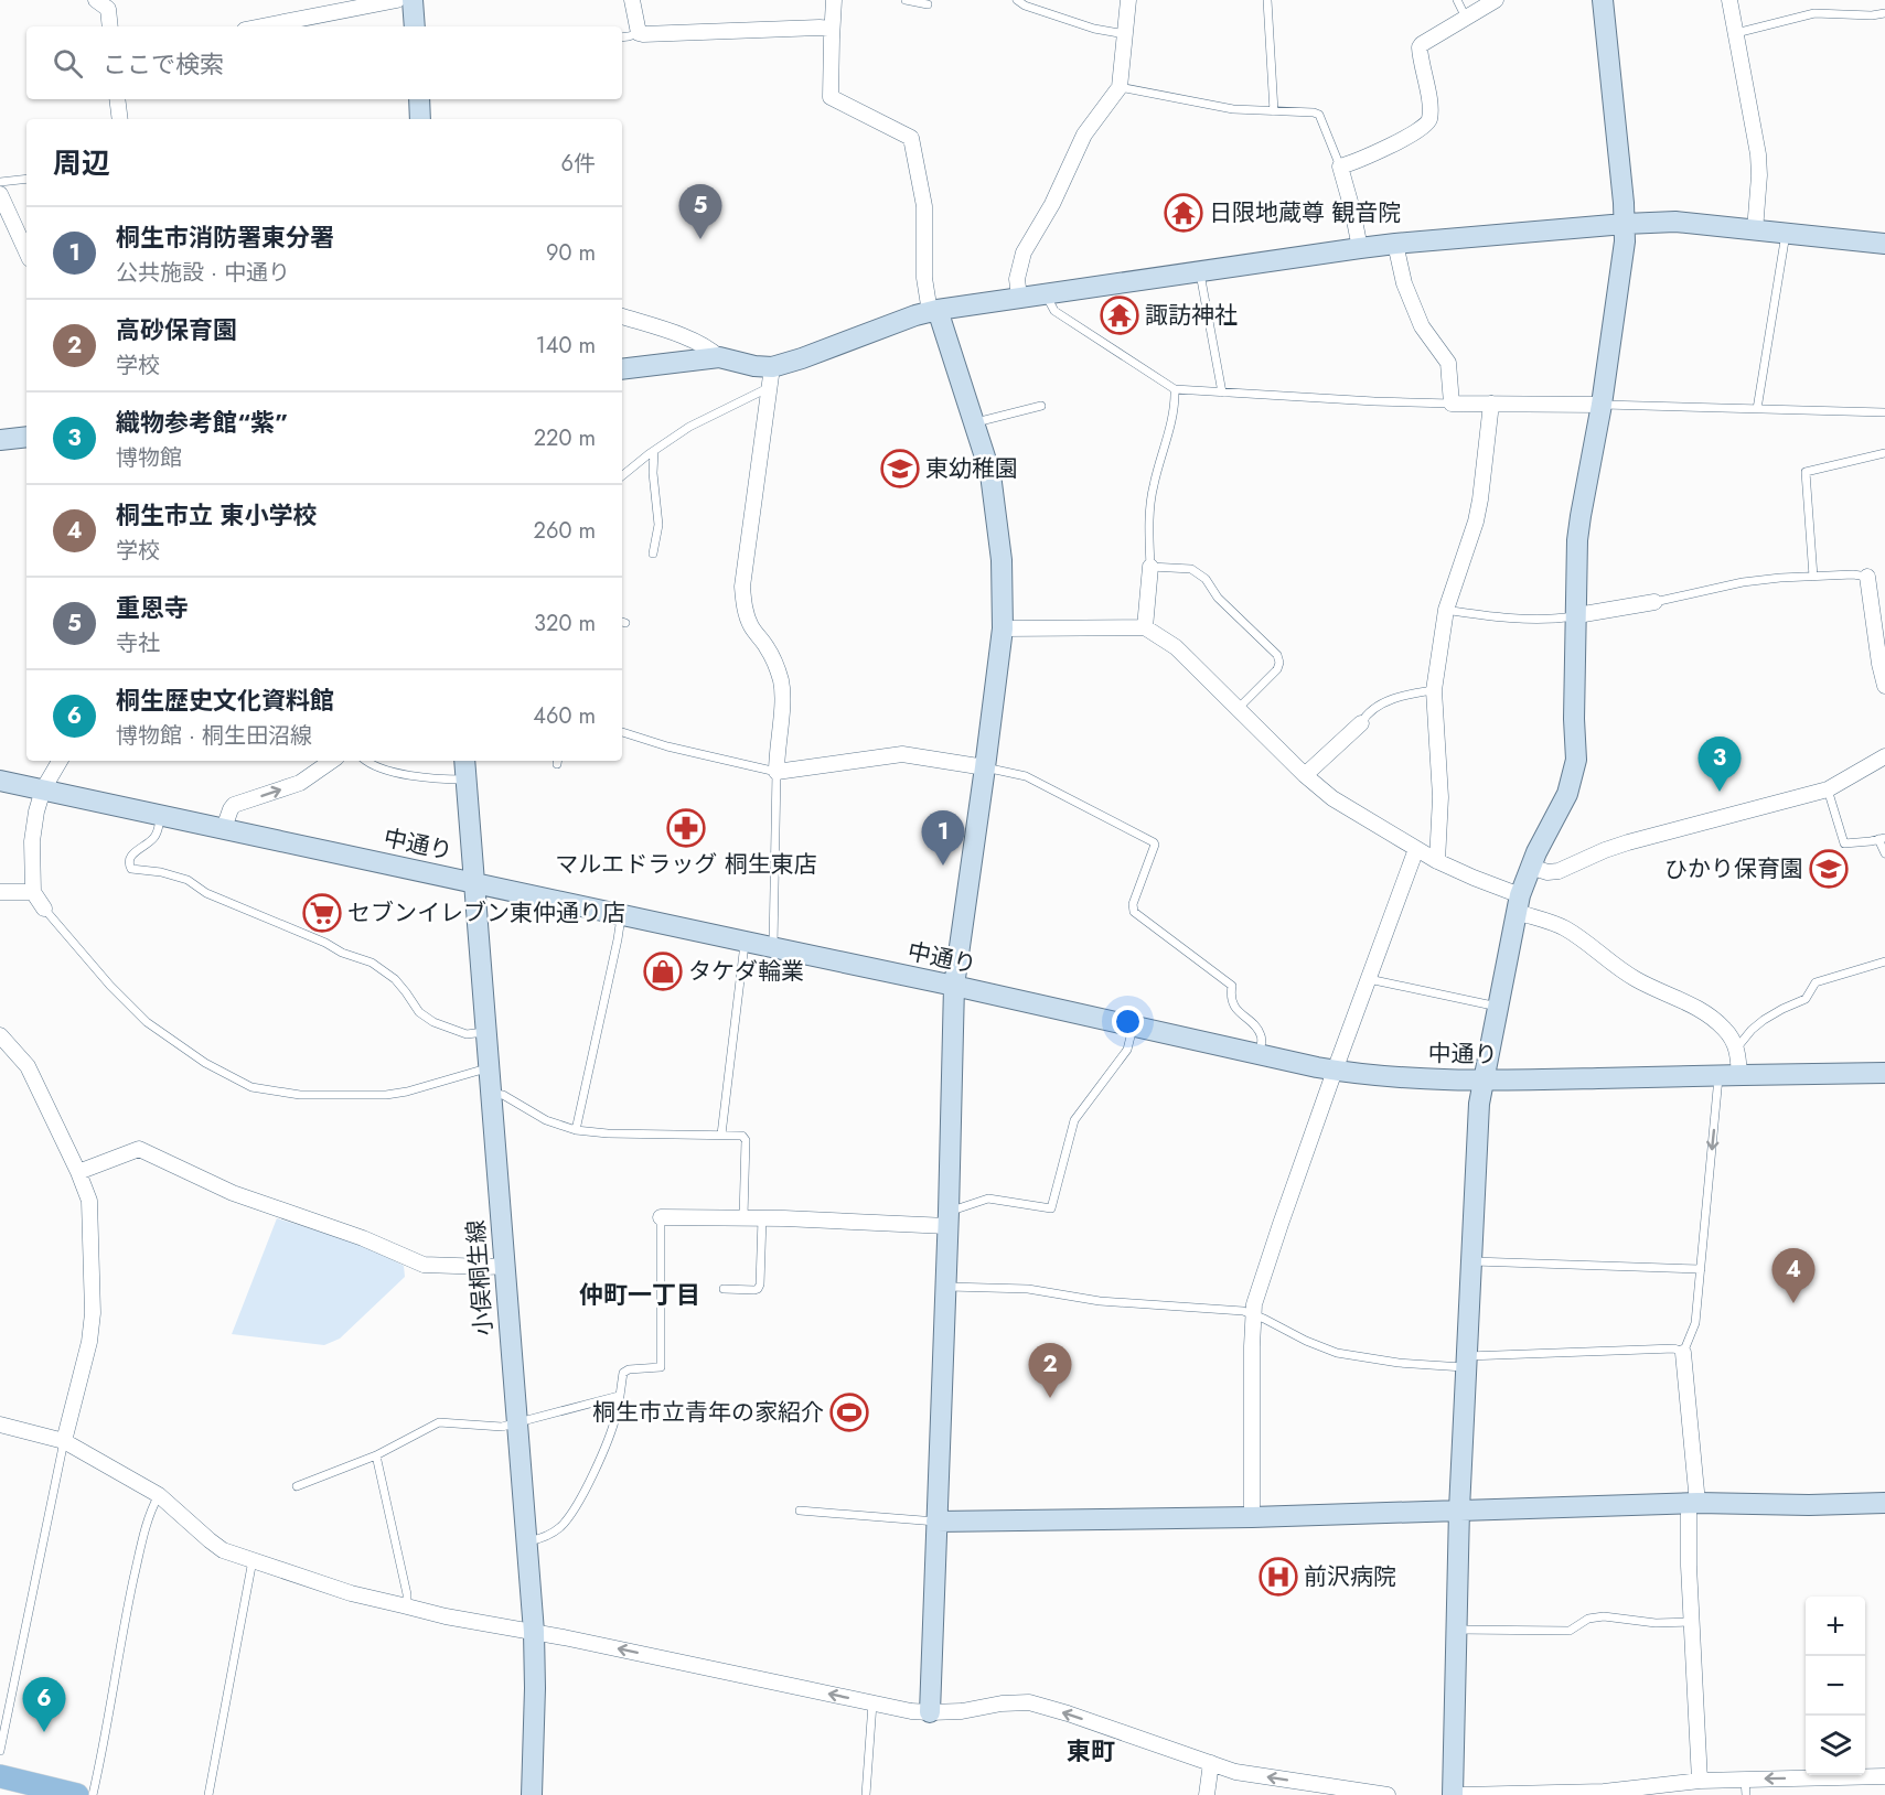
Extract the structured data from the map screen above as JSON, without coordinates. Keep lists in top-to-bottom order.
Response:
{
  "streets": {
    "street": ["中通り", "小俣桐生線"]
  },
  "crossings": [
    ["中通り", "小俣桐生線"]
  ],
  "districts": ["仲町一丁目", "東町"],
  "places": {
    "temple": ["日限地蔵尊 観音院", "諏訪神社"],
    "school or university": ["東幼稚園", "ひかり保育園"],
    "pharmacy": ["マルエドラッグ 桐生東店"],
    "supermarket": ["セブンイレブン東仲通り店"],
    "shop": ["タケダ輪業"],
    "sports": ["桐生市立青年の家紹介"],
    "hospital": ["前沢病院"]
  },
  "page": {
    "search": "ここで検索",
    "heading": ["周辺", "6件"],
    "pins": [
      "5",
      "3",
      "1",
      "4",
      "2",
      "6"
    ],
    "list": [
      {
        "mark": "1",
        "name": "桐生市消防署東分署",
        "note": "公共施設 · 中通り",
        "value": "90 m"
      },
      {
        "mark": "2",
        "name": "高砂保育園",
        "note": "学校",
        "value": "140 m"
      },
      {
        "mark": "3",
        "name": "織物参考館“紫”",
        "note": "博物館",
        "value": "220 m"
      },
      {
        "mark": "4",
        "name": "桐生市立 東小学校",
        "note": "学校",
        "value": "260 m"
      },
      {
        "mark": "5",
        "name": "重恩寺",
        "note": "寺社",
        "value": "320 m"
      },
      {
        "mark": "6",
        "name": "桐生歴史文化資料館",
        "note": "博物館 · 桐生田沼線",
        "value": "460 m"
      }
    ],
    "map_buttons": ["+", "−"]
  }
}
